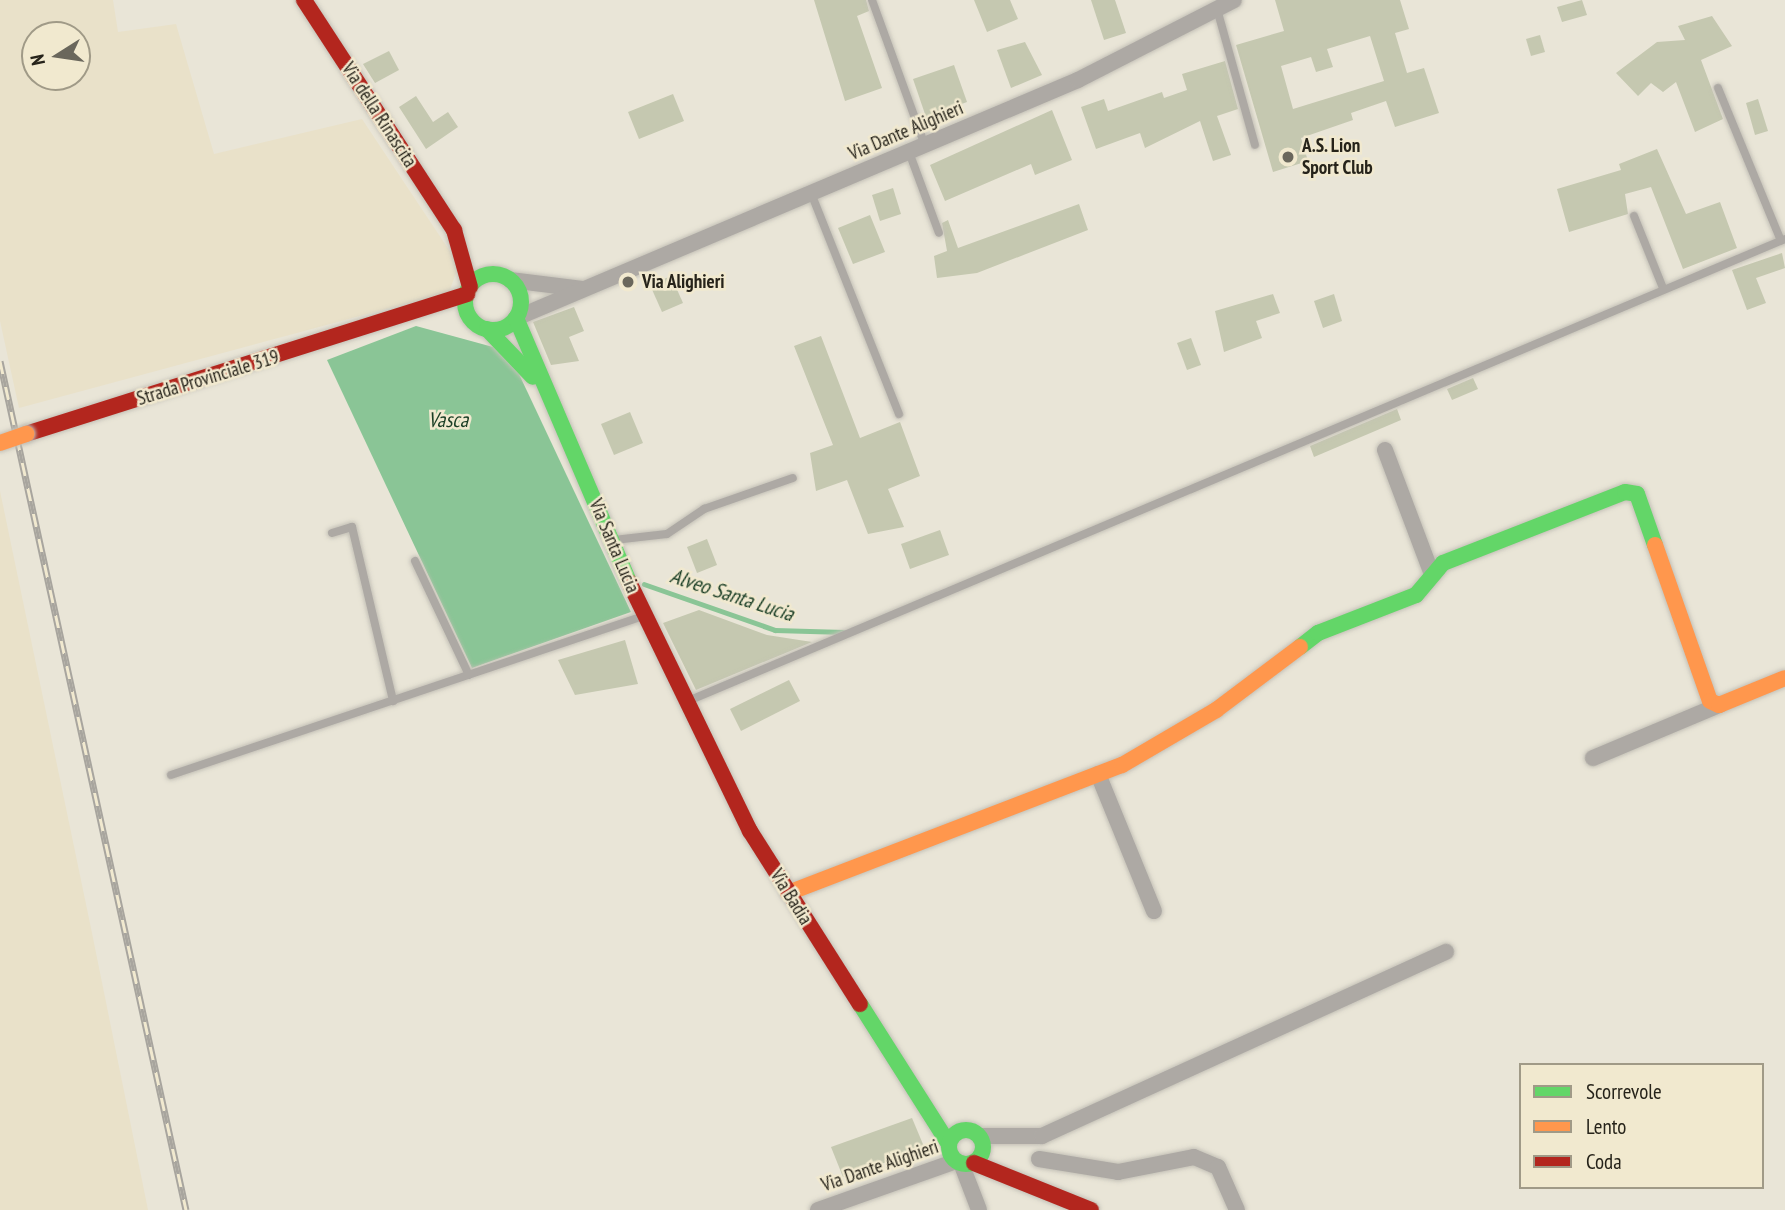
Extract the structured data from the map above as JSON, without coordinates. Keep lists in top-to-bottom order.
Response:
{
  "streets": {
    "main road": [
      "Via della Rinascita",
      "Strada Provinciale 319",
      "Via Santa Lucia",
      "Via Badia"
    ],
    "street": ["Via Dante Alighieri"]
  },
  "crossings": [
    ["Via della Rinascita", "Via Dante Alighieri"],
    ["Via della Rinascita", "Strada Provinciale 319"],
    ["Via della Rinascita", "Via Santa Lucia"],
    ["Via Dante Alighieri", "Strada Provinciale 319"],
    ["Via Dante Alighieri", "Via Santa Lucia"],
    ["Via Dante Alighieri", "Via Badia"],
    ["Strada Provinciale 319", "Via Santa Lucia"],
    ["Via Santa Lucia", "Via Badia"]
  ],
  "water": ["Vasca", "Alveo Santa Lucia"],
  "places": ["A.S. Lion Sport Club", "Via Alighieri"],
  "legend": ["Scorrevole", "Lento", "Coda"],
  "north": "left"
}
